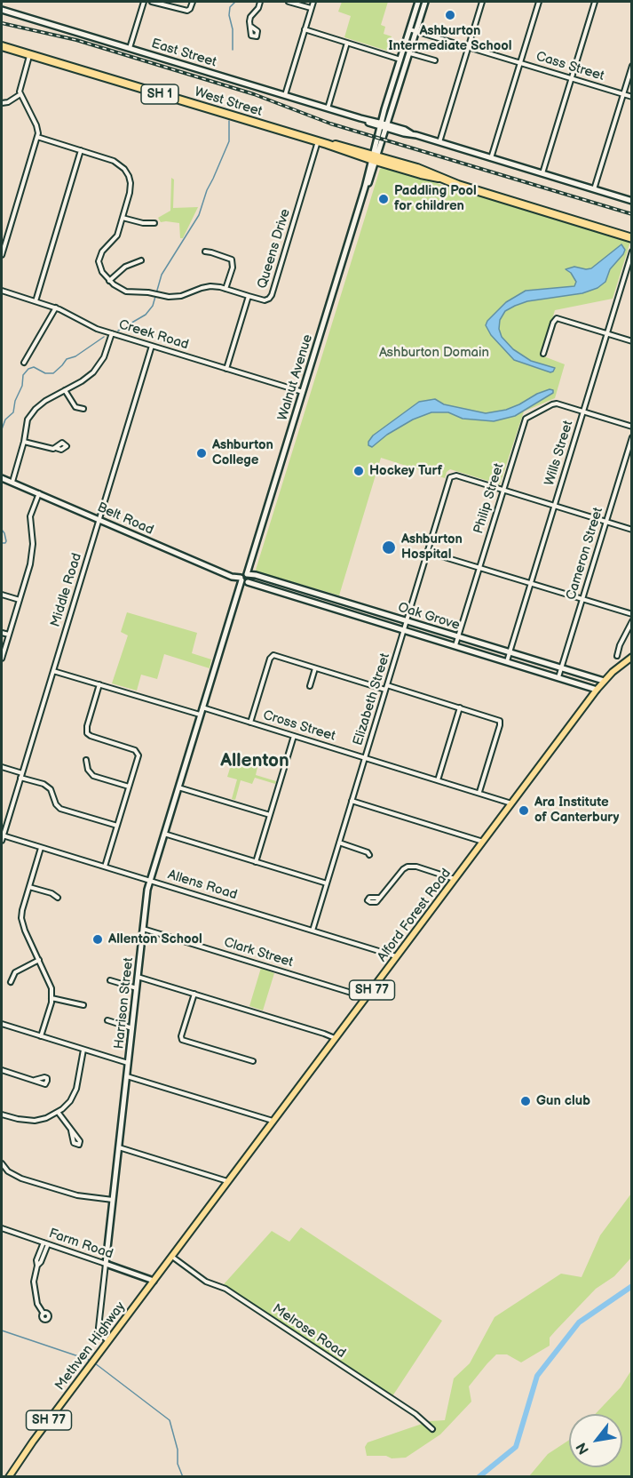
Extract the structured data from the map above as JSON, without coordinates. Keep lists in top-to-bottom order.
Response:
{
  "streets": {
    "highway": ["SH 1", "West Street"],
    "main road": ["Alford Forest Road", "SH 77", "Methven Highway"],
    "street": [
      "East Street",
      "Cass Street",
      "Queens Drive",
      "Creek Road",
      "Walnut Avenue",
      "Wills Street",
      "Philip Street",
      "Belt Road",
      "Cameron Street",
      "Middle Road",
      "Oak Grove",
      "Elizabeth Street",
      "Cross Street",
      "Allens Road",
      "Clark Street",
      "Harrison Street",
      "Farm Road",
      "Melrose Road"
    ]
  },
  "crossings": [
    ["East Street", "Walnut Avenue"],
    ["Cass Street", "Walnut Avenue"],
    ["West Street", "Queens Drive"],
    ["West Street", "Walnut Avenue"],
    ["Queens Drive", "Creek Road"],
    ["Creek Road", "Walnut Avenue"],
    ["Creek Road", "Middle Road"],
    ["Walnut Avenue", "Belt Road"],
    ["Walnut Avenue", "Oak Grove"],
    ["Wills Street", "Philip Street"],
    ["Wills Street", "Oak Grove"],
    ["Philip Street", "Oak Grove"],
    ["Philip Street", "Elizabeth Street"],
    ["Belt Road", "Middle Road"],
    ["Belt Road", "Oak Grove"],
    ["Belt Road", "Harrison Street"],
    ["Cameron Street", "Oak Grove"],
    ["Middle Road", "Allens Road"],
    ["Oak Grove", "Elizabeth Street"],
    ["Oak Grove", "Alford Forest Road"],
    ["Oak Grove", "SH 77"],
    ["Elizabeth Street", "Cross Street"],
    ["Elizabeth Street", "Allens Road"],
    ["Cross Street", "Alford Forest Road"],
    ["Cross Street", "Harrison Street"],
    ["Allens Road", "Alford Forest Road"],
    ["Allens Road", "Harrison Street"],
    ["Alford Forest Road", "Clark Street"],
    ["Alford Forest Road", "SH 77"],
    ["Alford Forest Road", "Farm Road"],
    ["Alford Forest Road", "Melrose Road"],
    ["Alford Forest Road", "Methven Highway"],
    ["Clark Street", "Harrison Street"],
    ["Harrison Street", "Farm Road"],
    ["Harrison Street", "Methven Highway"],
    ["Farm Road", "Methven Highway"]
  ],
  "districts": ["Allenton"],
  "parks": ["Ashburton Domain"],
  "places": [
    "Ashburton Intermediate School",
    "Paddling Pool for children",
    "Ashburton College",
    "Hockey Turf",
    "Ashburton Hospital",
    "Ara Institute of Canterbury",
    "Allenton School",
    "Gun club"
  ],
  "north": "bottom left"
}
